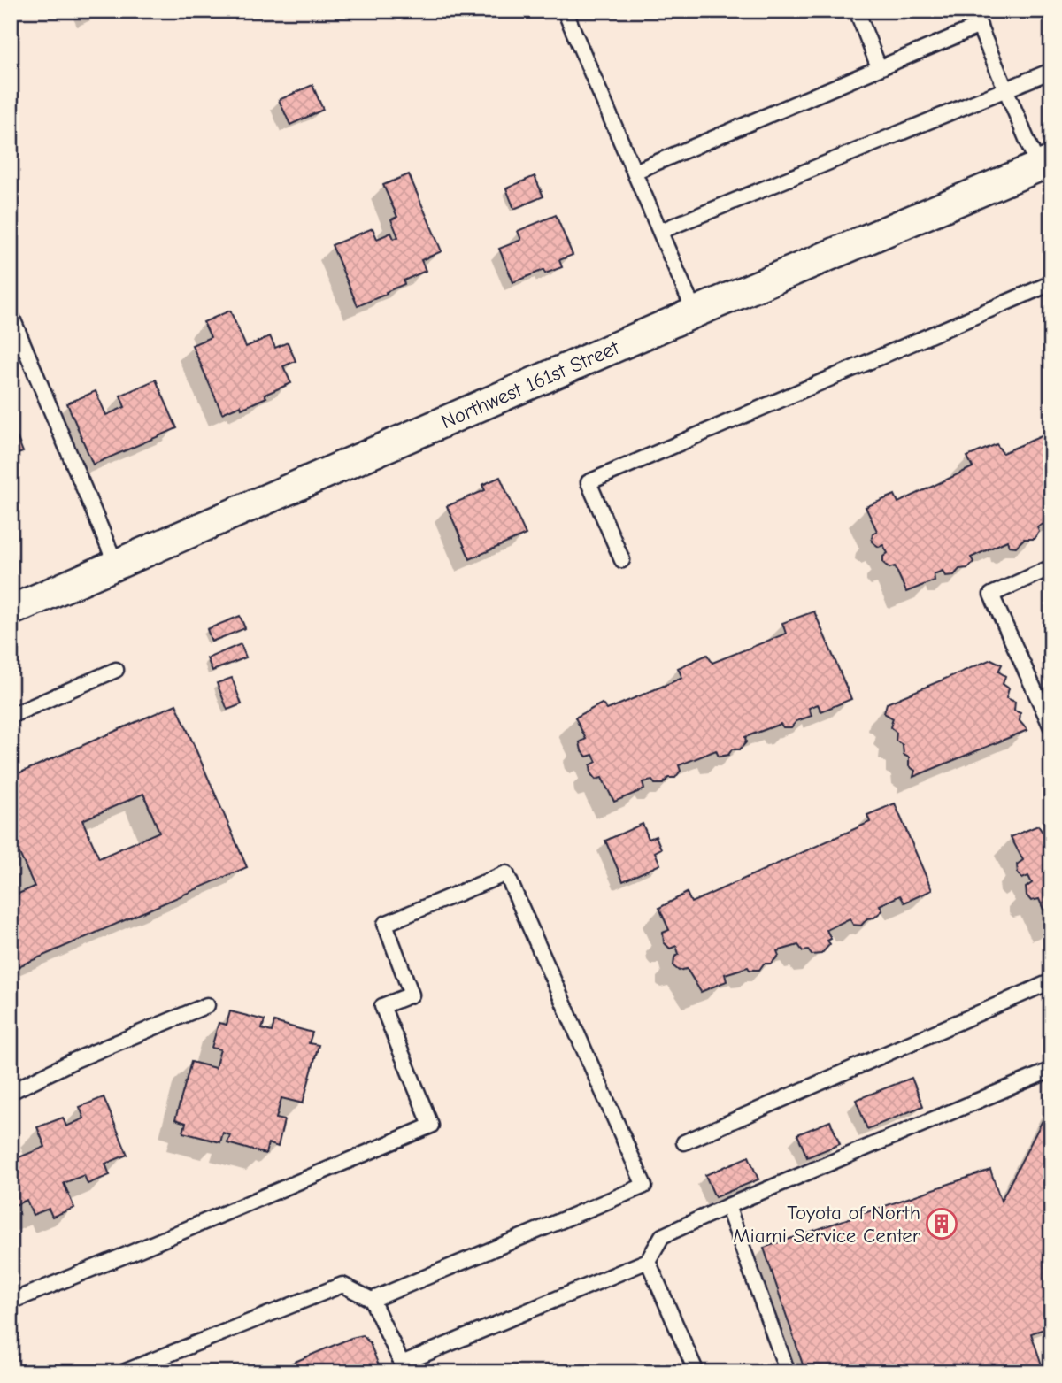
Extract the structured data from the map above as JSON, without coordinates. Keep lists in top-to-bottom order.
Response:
{
  "streets": {
    "street": ["Northwest 161st Street"]
  },
  "places": {
    "building": ["Toyota of North Miami Service Center"]
  }
}
